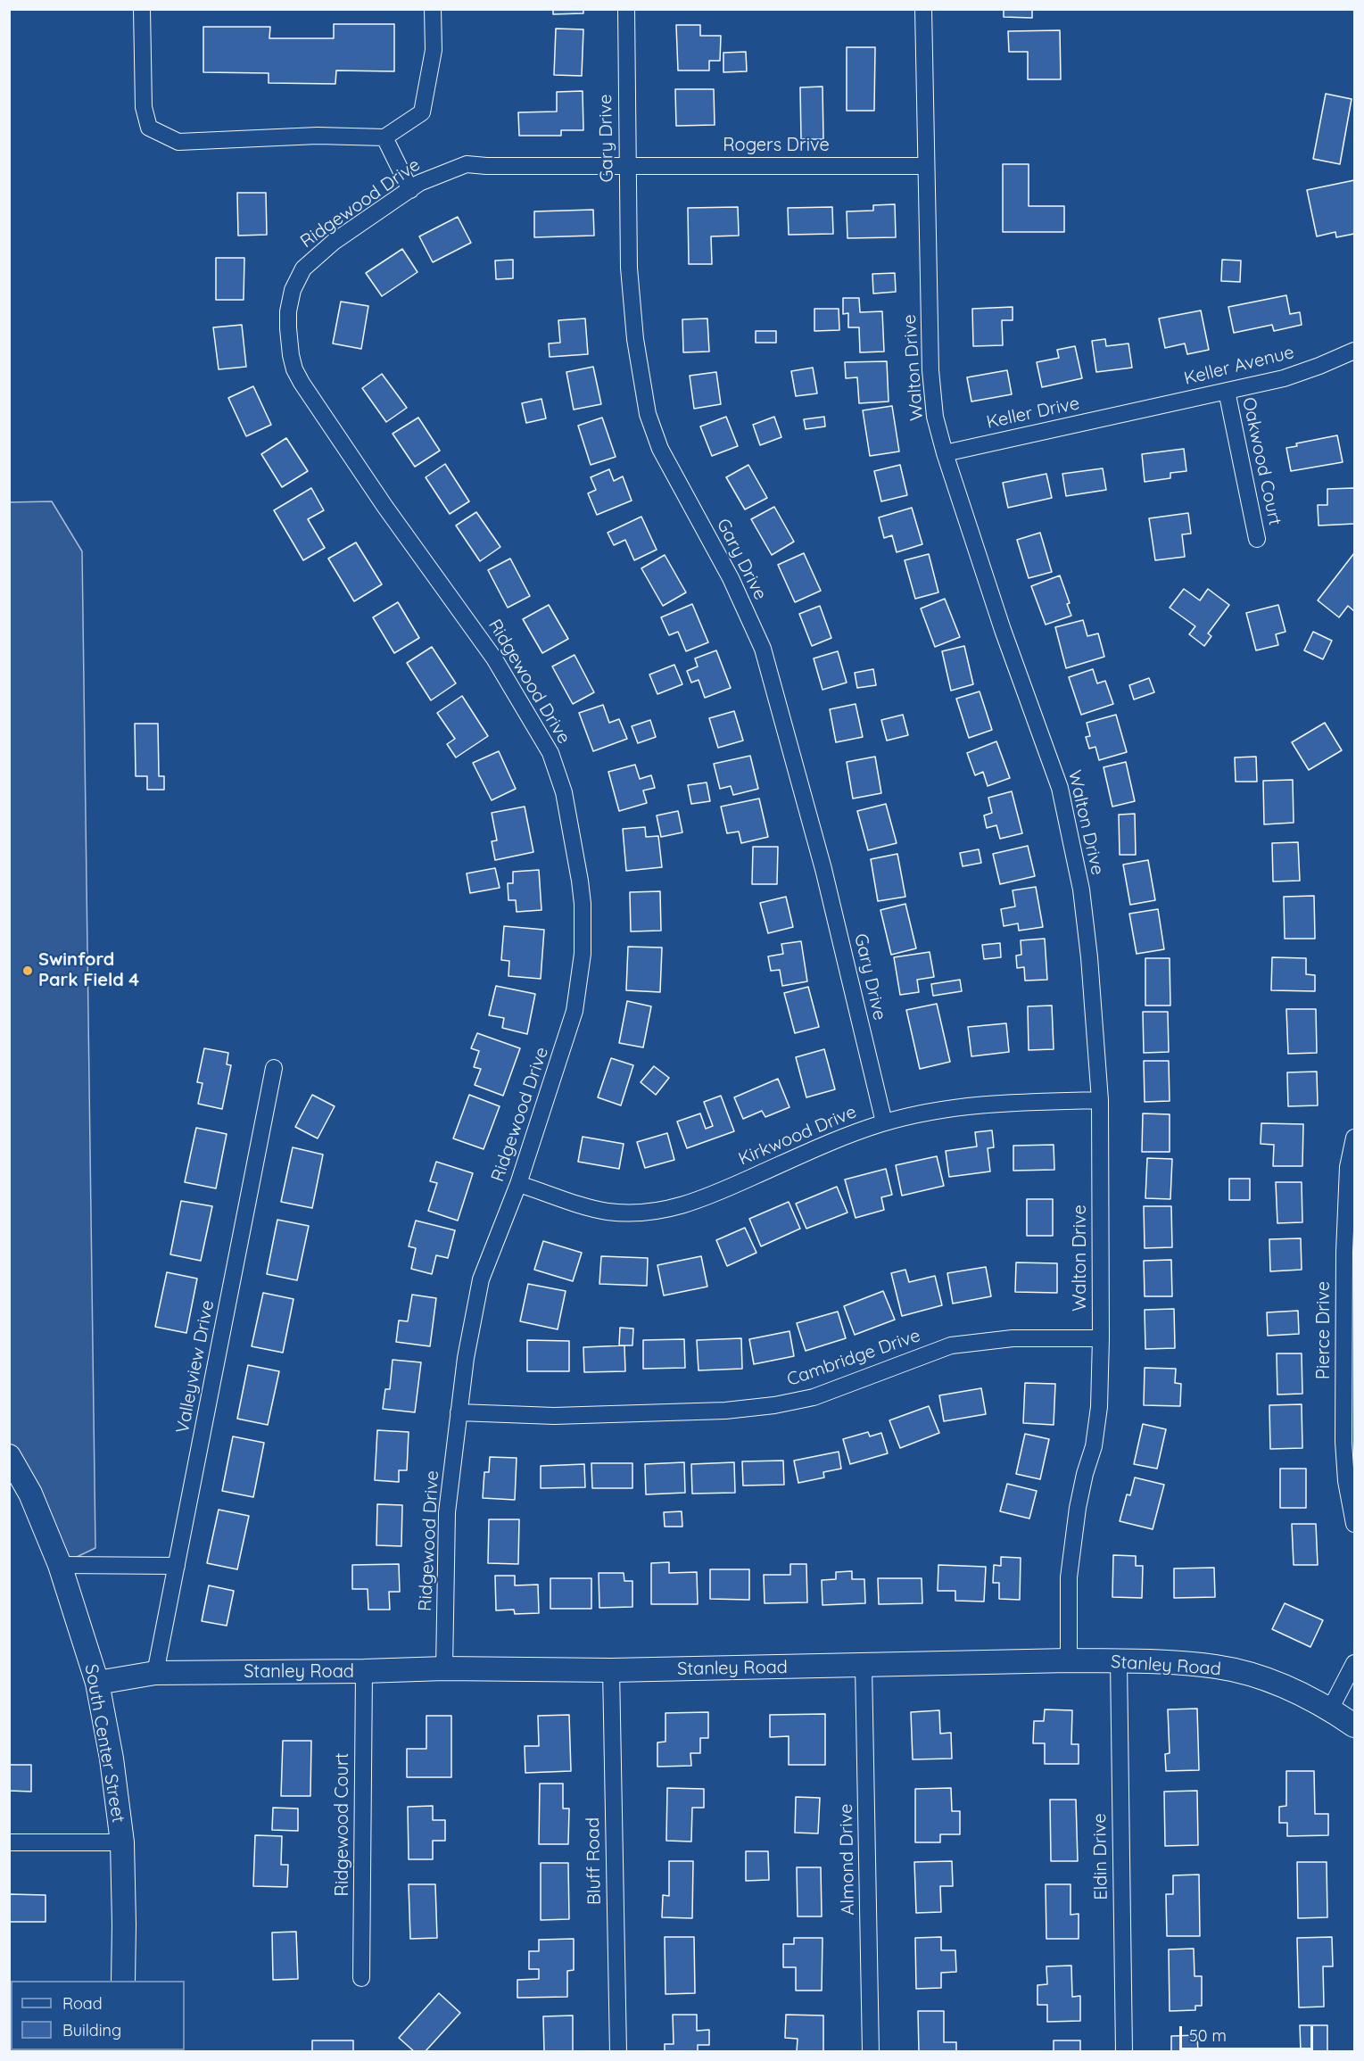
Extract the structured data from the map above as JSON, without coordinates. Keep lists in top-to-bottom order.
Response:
{
  "streets": {
    "street": [
      "Gary Drive",
      "Rogers Drive",
      "Ridgewood Drive",
      "Keller Avenue",
      "Walton Drive",
      "Keller Drive",
      "Oakwood Court",
      "Kirkwood Drive",
      "Pierce Drive",
      "Cambridge Drive",
      "Valleyview Drive",
      "Stanley Road",
      "South Center Street",
      "Ridgewood Court",
      "Eldin Drive",
      "Almond Drive",
      "Bluff Road"
    ]
  },
  "crossings": [
    ["Gary Drive", "Rogers Drive"],
    ["Gary Drive", "Ridgewood Drive"],
    ["Gary Drive", "Kirkwood Drive"],
    ["Rogers Drive", "Ridgewood Drive"],
    ["Rogers Drive", "Walton Drive"],
    ["Ridgewood Drive", "Kirkwood Drive"],
    ["Ridgewood Drive", "Cambridge Drive"],
    ["Ridgewood Drive", "Stanley Road"],
    ["Keller Avenue", "Keller Drive"],
    ["Keller Avenue", "Oakwood Court"],
    ["Walton Drive", "Keller Drive"],
    ["Walton Drive", "Kirkwood Drive"],
    ["Walton Drive", "Cambridge Drive"],
    ["Walton Drive", "Stanley Road"],
    ["Valleyview Drive", "Stanley Road"],
    ["Stanley Road", "South Center Street"],
    ["Stanley Road", "Ridgewood Court"],
    ["Stanley Road", "Eldin Drive"],
    ["Stanley Road", "Almond Drive"],
    ["Stanley Road", "Bluff Road"]
  ],
  "places": ["Swinford Park Field 4"],
  "legend": ["Road", "Building"],
  "scale_bar": "50 m"
}
